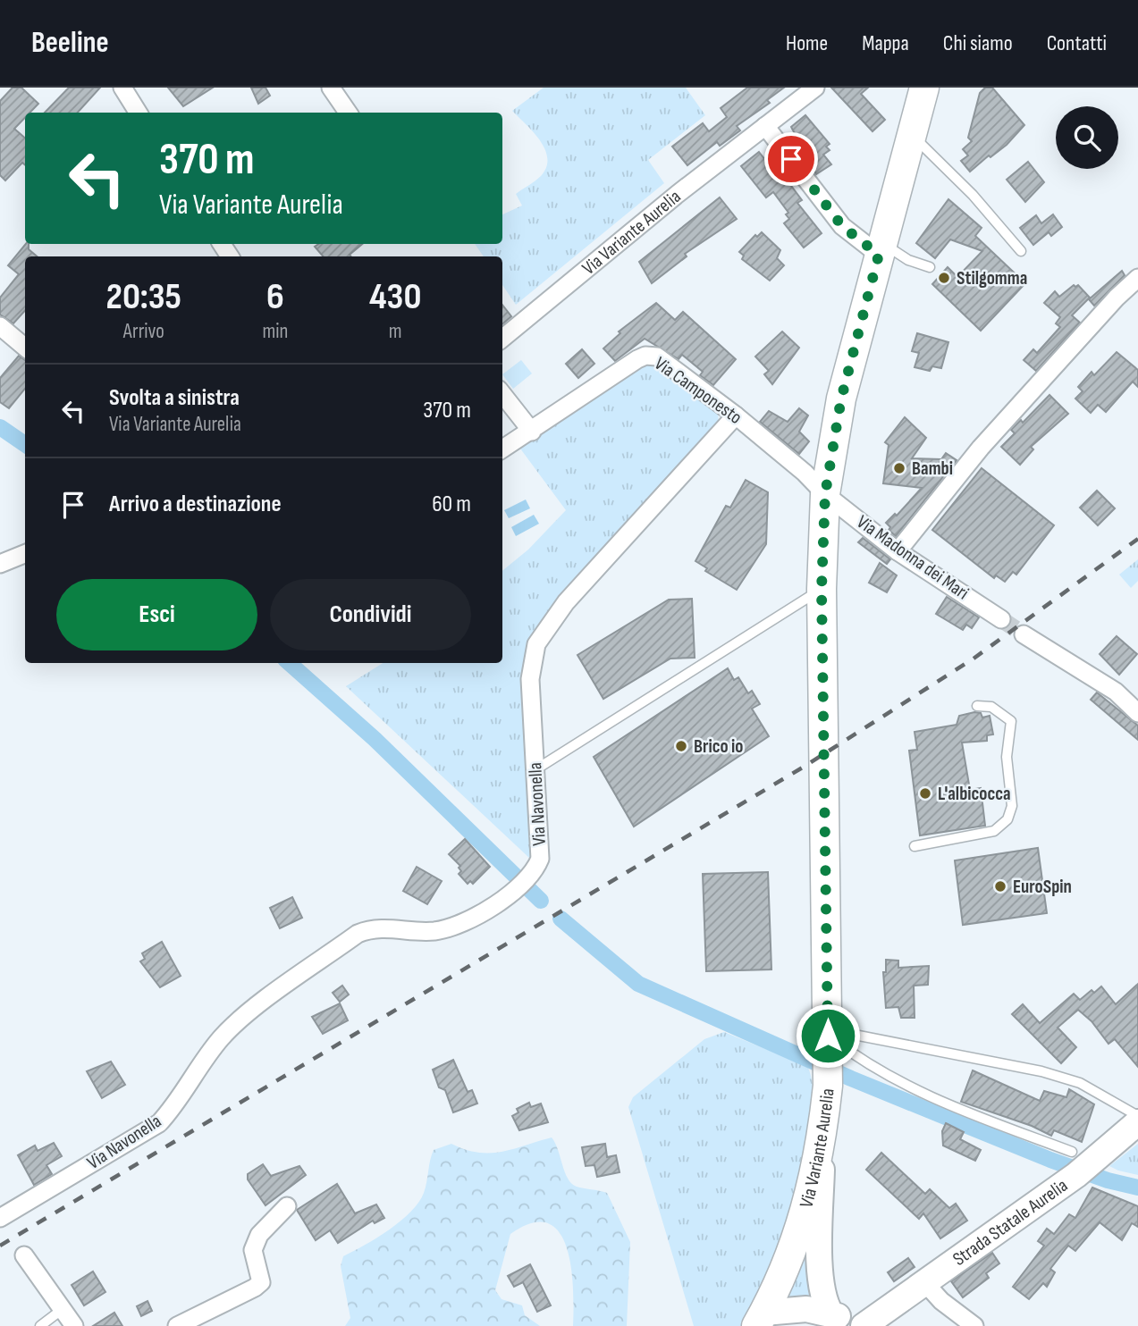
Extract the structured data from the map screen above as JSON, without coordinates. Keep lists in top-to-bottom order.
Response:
{
  "streets": {
    "main road": ["Via Variante Aurelia", "Strada Statale Aurelia"],
    "street": ["Via Camponesto", "Via Madonna dei Mari", "Via Navonella"]
  },
  "crossings": [
    ["Via Variante Aurelia", "Via Camponesto"],
    ["Via Variante Aurelia", "Via Madonna dei Mari"],
    ["Via Variante Aurelia", "Strada Statale Aurelia"],
    ["Via Camponesto", "Via Madonna dei Mari"],
    ["Via Camponesto", "Via Navonella"]
  ],
  "places": [
    "Stilgomma",
    "Bambi",
    "Brico io",
    "L'albicocca",
    "EuroSpin"
  ],
  "page": {
    "header": "Beeline",
    "nav": [
      "Home",
      "Mappa",
      "Chi siamo",
      "Contatti"
    ],
    "turn": ["370 m", "Via Variante Aurelia"],
    "eta": [
      "20:35",
      "Arrivo",
      "6",
      "min",
      "430",
      "m"
    ],
    "list": [
      {
        "name": "Svolta a sinistra",
        "note": "Via Variante Aurelia",
        "value": "370 m"
      },
      {
        "name": "Arrivo a destinazione",
        "value": "60 m"
      }
    ],
    "buttons": ["Esci", "Condividi"]
  }
}
